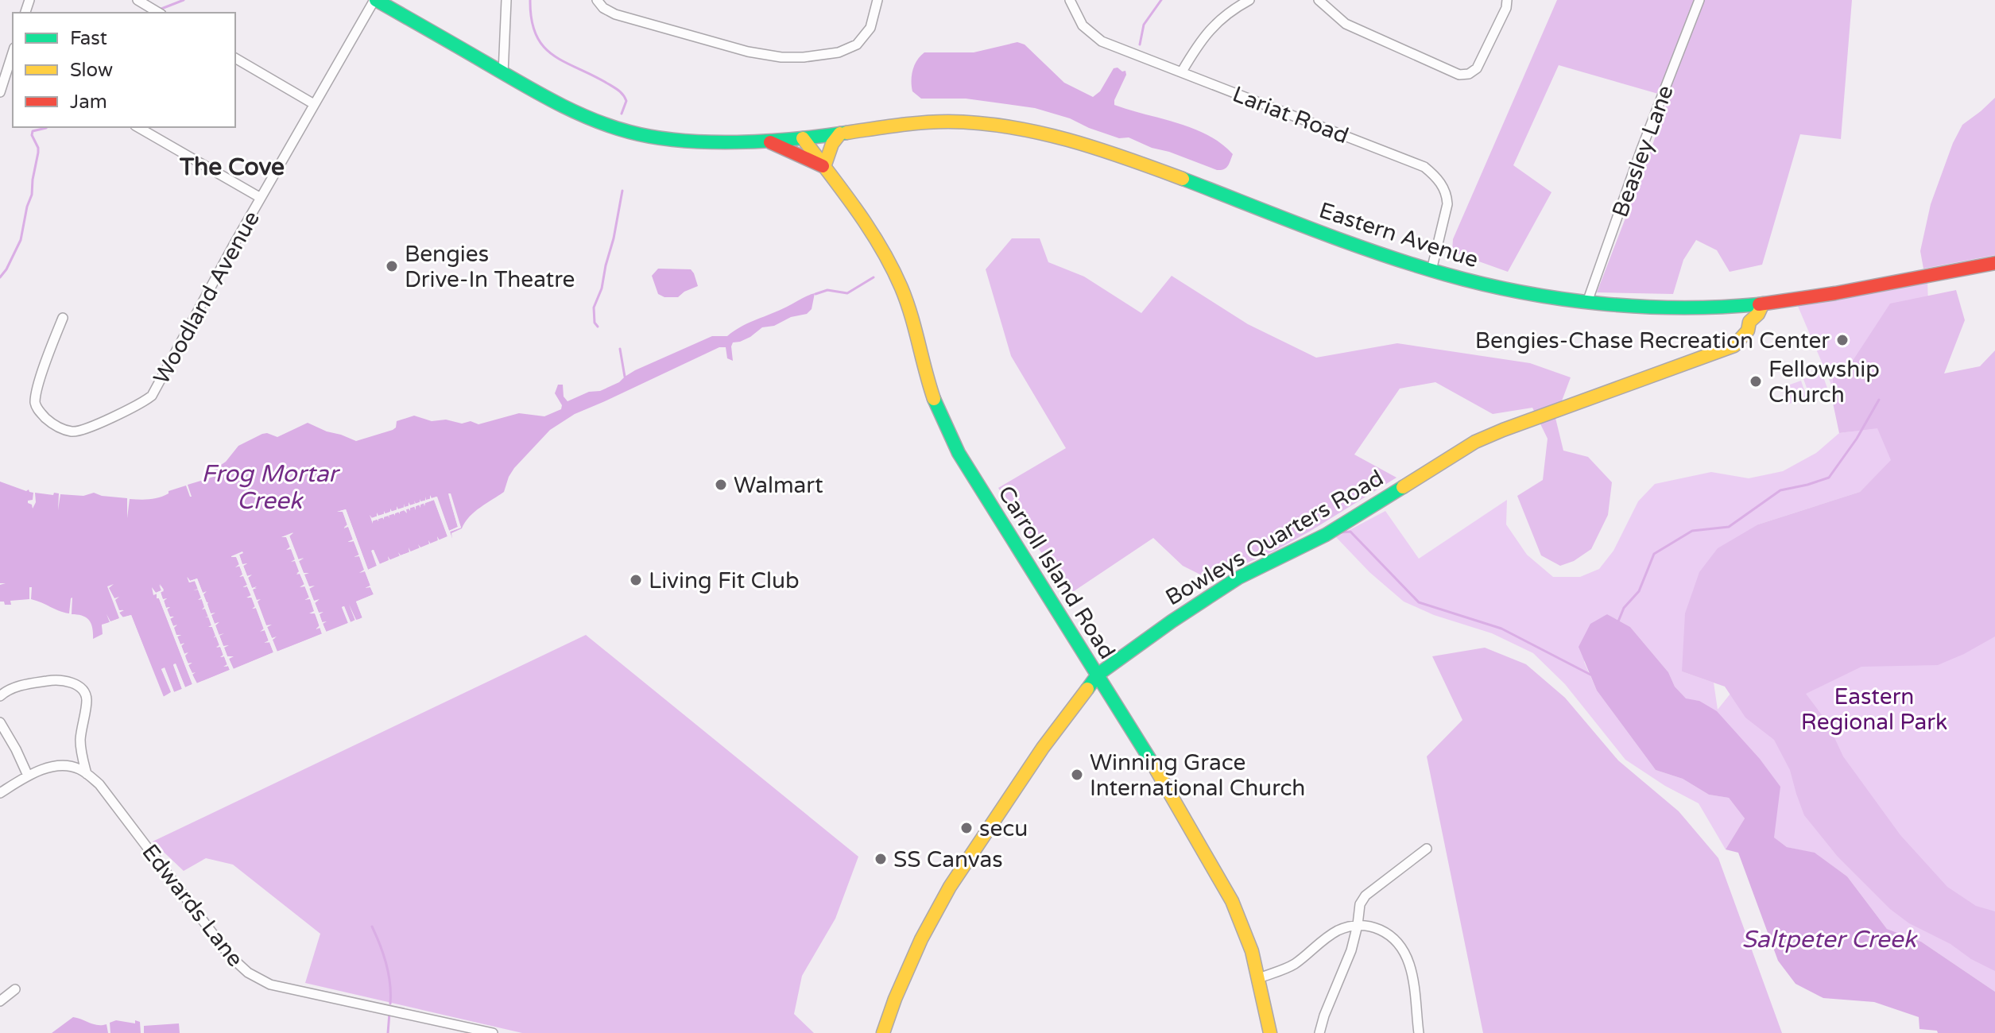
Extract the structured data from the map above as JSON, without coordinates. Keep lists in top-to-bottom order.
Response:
{
  "streets": {
    "street": [
      "Lariat Road",
      "Beasley Lane",
      "Eastern Avenue",
      "Woodland Avenue",
      "Bowleys Quarters Road",
      "Carroll Island Road",
      "Edwards Lane"
    ]
  },
  "crossings": [
    ["Lariat Road", "Eastern Avenue"],
    ["Beasley Lane", "Eastern Avenue"],
    ["Eastern Avenue", "Woodland Avenue"],
    ["Eastern Avenue", "Bowleys Quarters Road"],
    ["Eastern Avenue", "Carroll Island Road"],
    ["Bowleys Quarters Road", "Carroll Island Road"]
  ],
  "districts": ["The Cove"],
  "water": ["Frog Mortar Creek", "Saltpeter Creek"],
  "parks": ["Eastern Regional Park"],
  "places": [
    "Bengies Drive-In Theatre",
    "Bengies-Chase Recreation Center",
    "Fellowship Church",
    "Walmart",
    "Living Fit Club",
    "Winning Grace International Church",
    "secu",
    "SS Canvas"
  ],
  "legend": ["Fast", "Slow", "Jam"]
}
